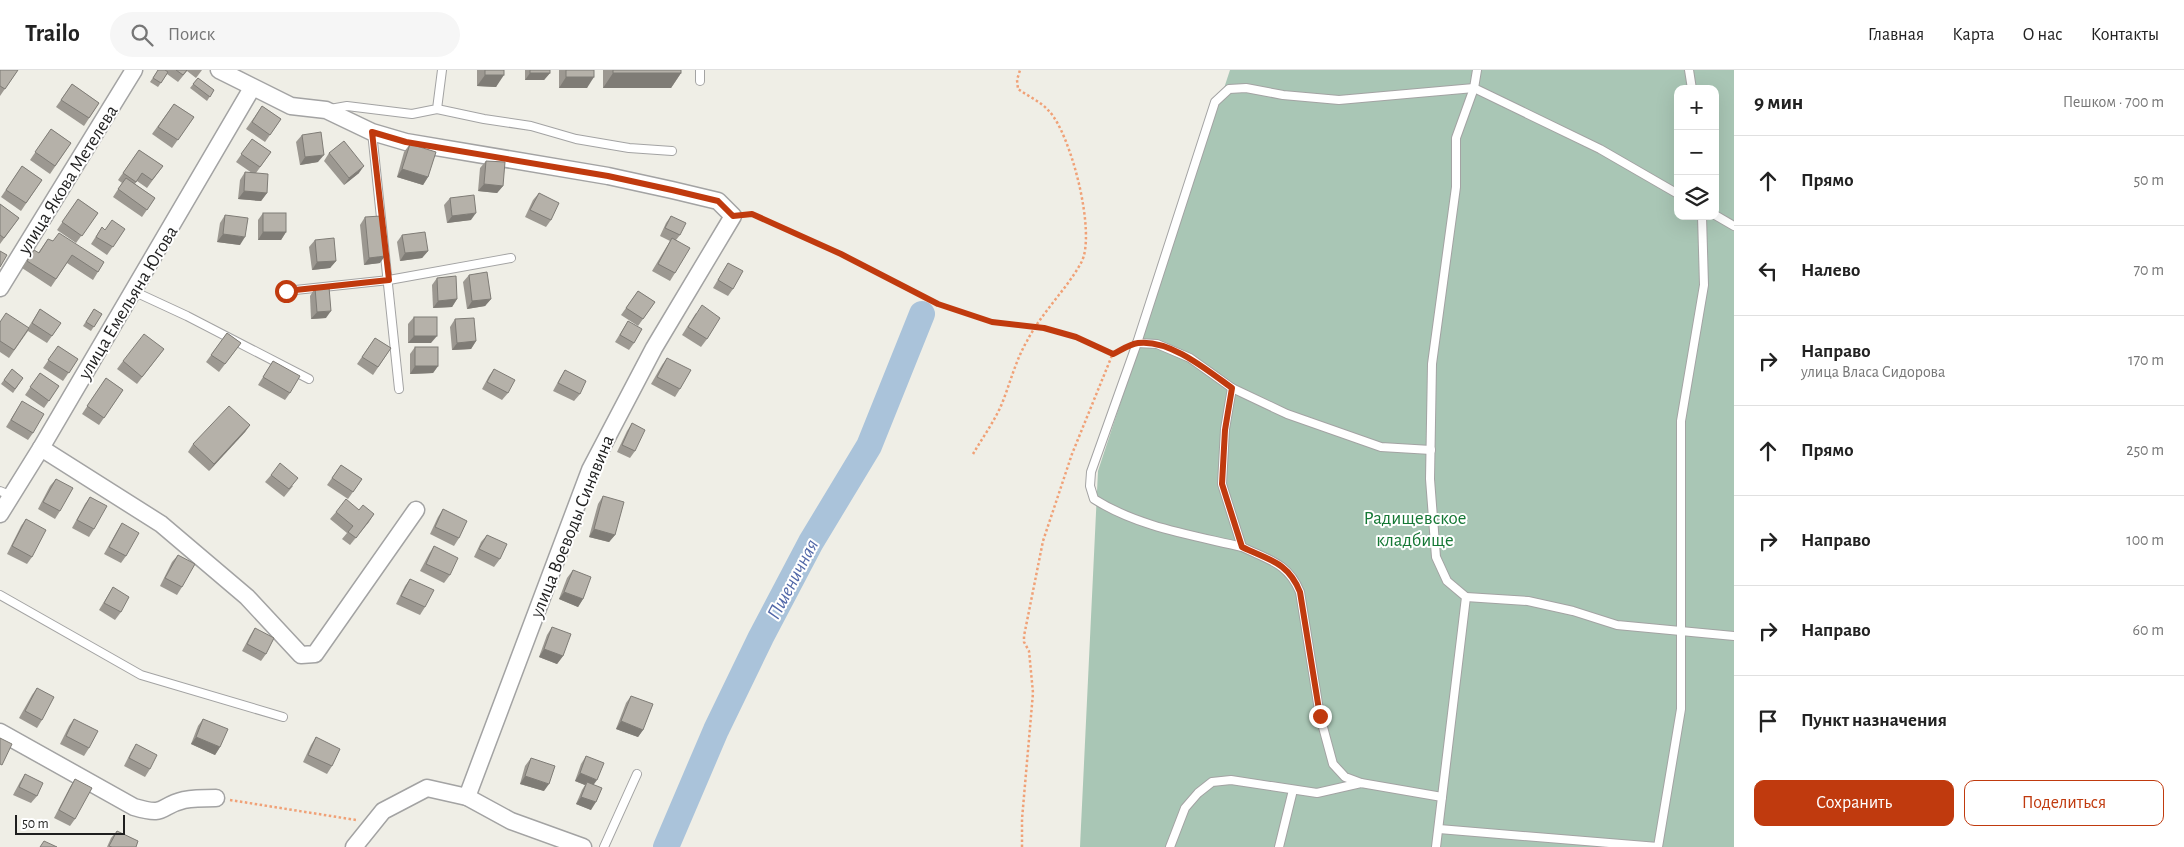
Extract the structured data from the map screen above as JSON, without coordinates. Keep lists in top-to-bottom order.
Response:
{
  "streets": {
    "street": ["улица Якова Метелева", "улица Емельяна Югова", "улица Воеводы Синявина"]
  },
  "water": ["Пшеничная"],
  "parks": ["Радищевское кладбище"],
  "scale_bar": "50 m",
  "page": {
    "header": "Trailo",
    "search": "Поиск",
    "nav": [
      "Главная",
      "Карта",
      "О нас",
      "Контакты"
    ],
    "heading": ["9 мин", "Пешком · 700 m"],
    "map_buttons": ["+", "−"],
    "list": [
      ["Прямо", "50 m"],
      ["Налево", "70 m"],
      ["Направо", "улица Власа Сидорова", "170 m"],
      ["Прямо", "250 m"],
      ["Направо", "100 m"],
      ["Направо", "60 m"],
      "Пункт назначения"
    ],
    "buttons": ["Сохранить", "Поделиться"],
    "scale": "50 m"
  }
}
